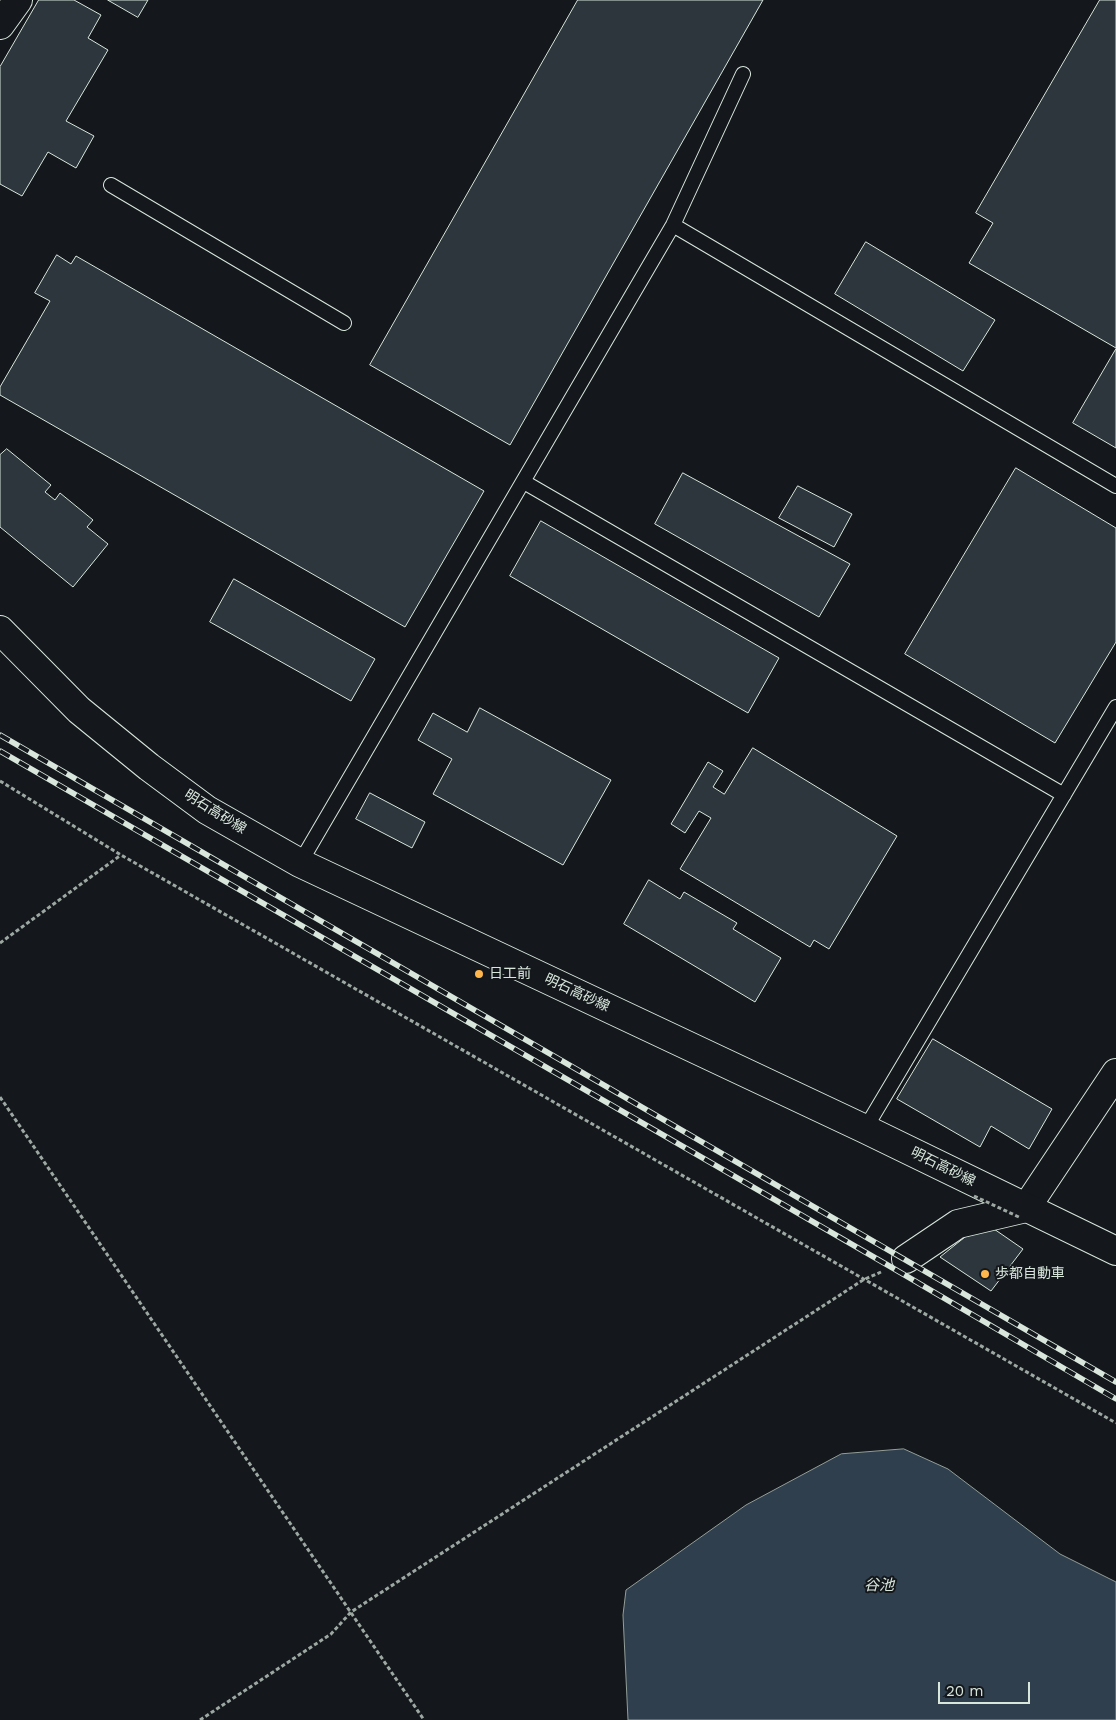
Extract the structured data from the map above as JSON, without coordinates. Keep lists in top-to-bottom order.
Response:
{
  "streets": {
    "main road": ["明石高砂線"]
  },
  "water": ["谷池"],
  "places": ["日工前", "歩都自動車"],
  "scale_bar": "20 m"
}
